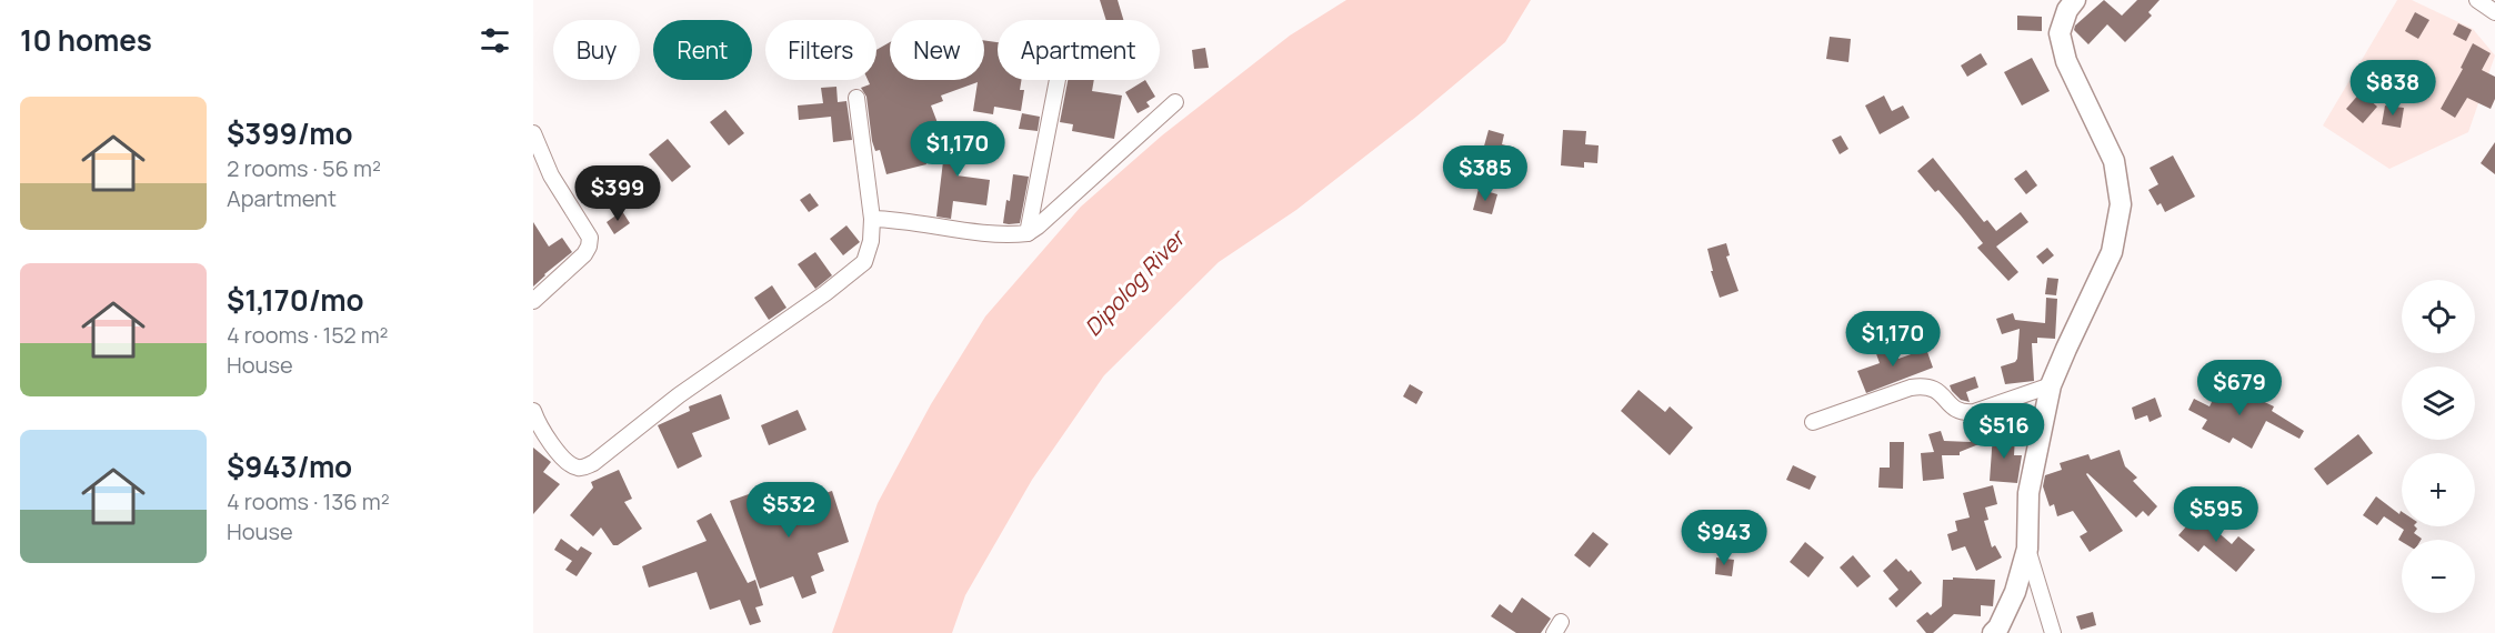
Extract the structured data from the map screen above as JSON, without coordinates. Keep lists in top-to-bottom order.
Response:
{
  "water": ["Dipolog River"],
  "page": {
    "heading": "10 homes",
    "chip": [
      "Buy",
      "Rent",
      "Filters",
      "New",
      "Apartment"
    ],
    "price": [
      "$838",
      "$1,170",
      "$385",
      "$399",
      "$1,170",
      "$679",
      "$516",
      "$532",
      "$595",
      "$943"
    ],
    "list": [
      {
        "name": "$399/mo",
        "note": "2 rooms · 56 m² · Apartment"
      },
      {
        "name": "$1,170/mo",
        "note": "4 rooms · 152 m² · House"
      },
      {
        "name": "$943/mo",
        "note": "4 rooms · 136 m² · House"
      }
    ],
    "map_buttons": ["+", "−"]
  }
}
